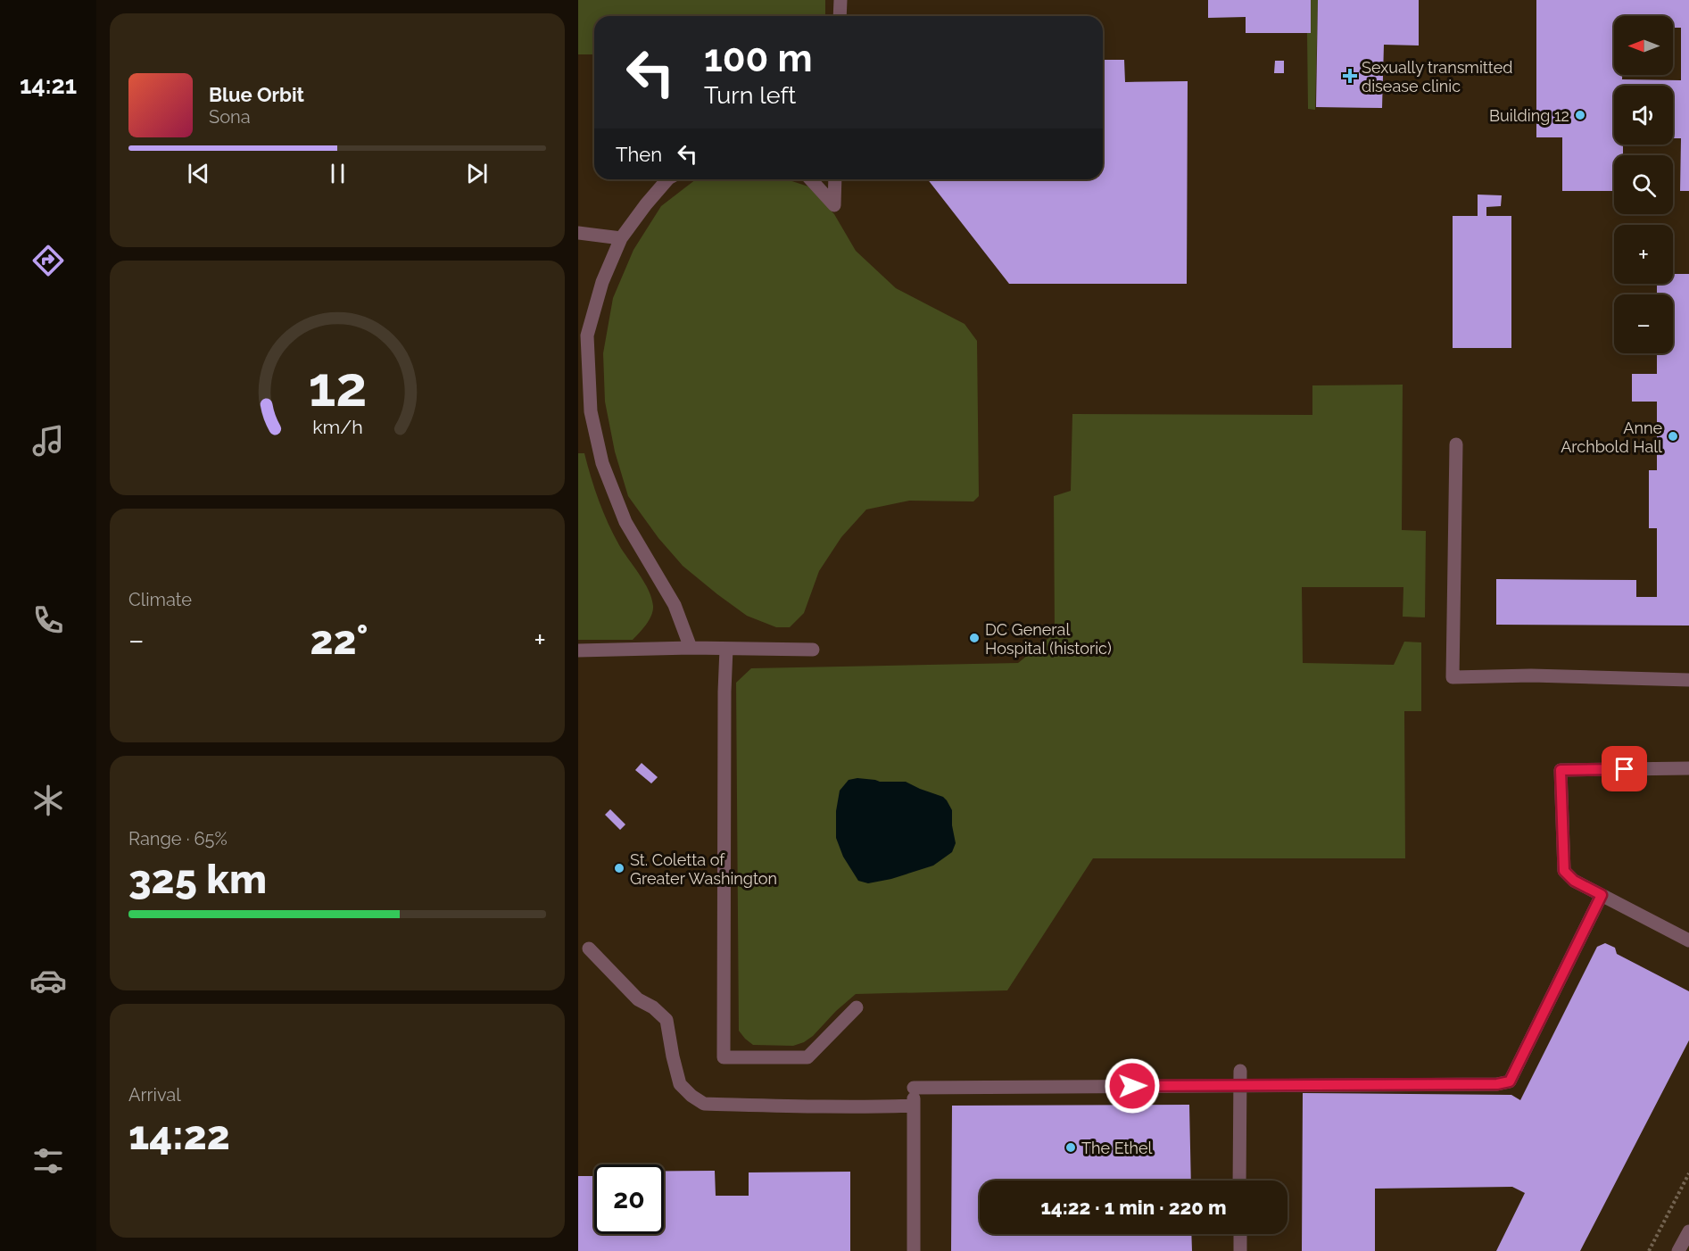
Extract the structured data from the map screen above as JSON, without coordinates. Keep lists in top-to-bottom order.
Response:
{
  "places": {
    "health": ["Sexually transmitted disease clinic"],
    "other": [
      "Building 12",
      "Anne Archbold Hall",
      "DC General Hospital (historic)",
      "St. Coletta of Greater Washington",
      "The Ethel"
    ]
  },
  "north": "left",
  "page": {
    "tabs": "14:21",
    "map_buttons": ["+", "−"],
    "turn": ["100 m", "Turn left"],
    "song": ["Blue Orbit", "Sona"],
    "then": "Then",
    "tile": [
      "Climate",
      ["Range · 65%", "325 km"],
      ["Arrival", "14:22"]
    ],
    "heat": ["−", "22°", "+"],
    "limit": "20",
    "trip": "14:22 · 1 min · 220 m",
    "gauge": ["12", "km/h"]
  }
}
